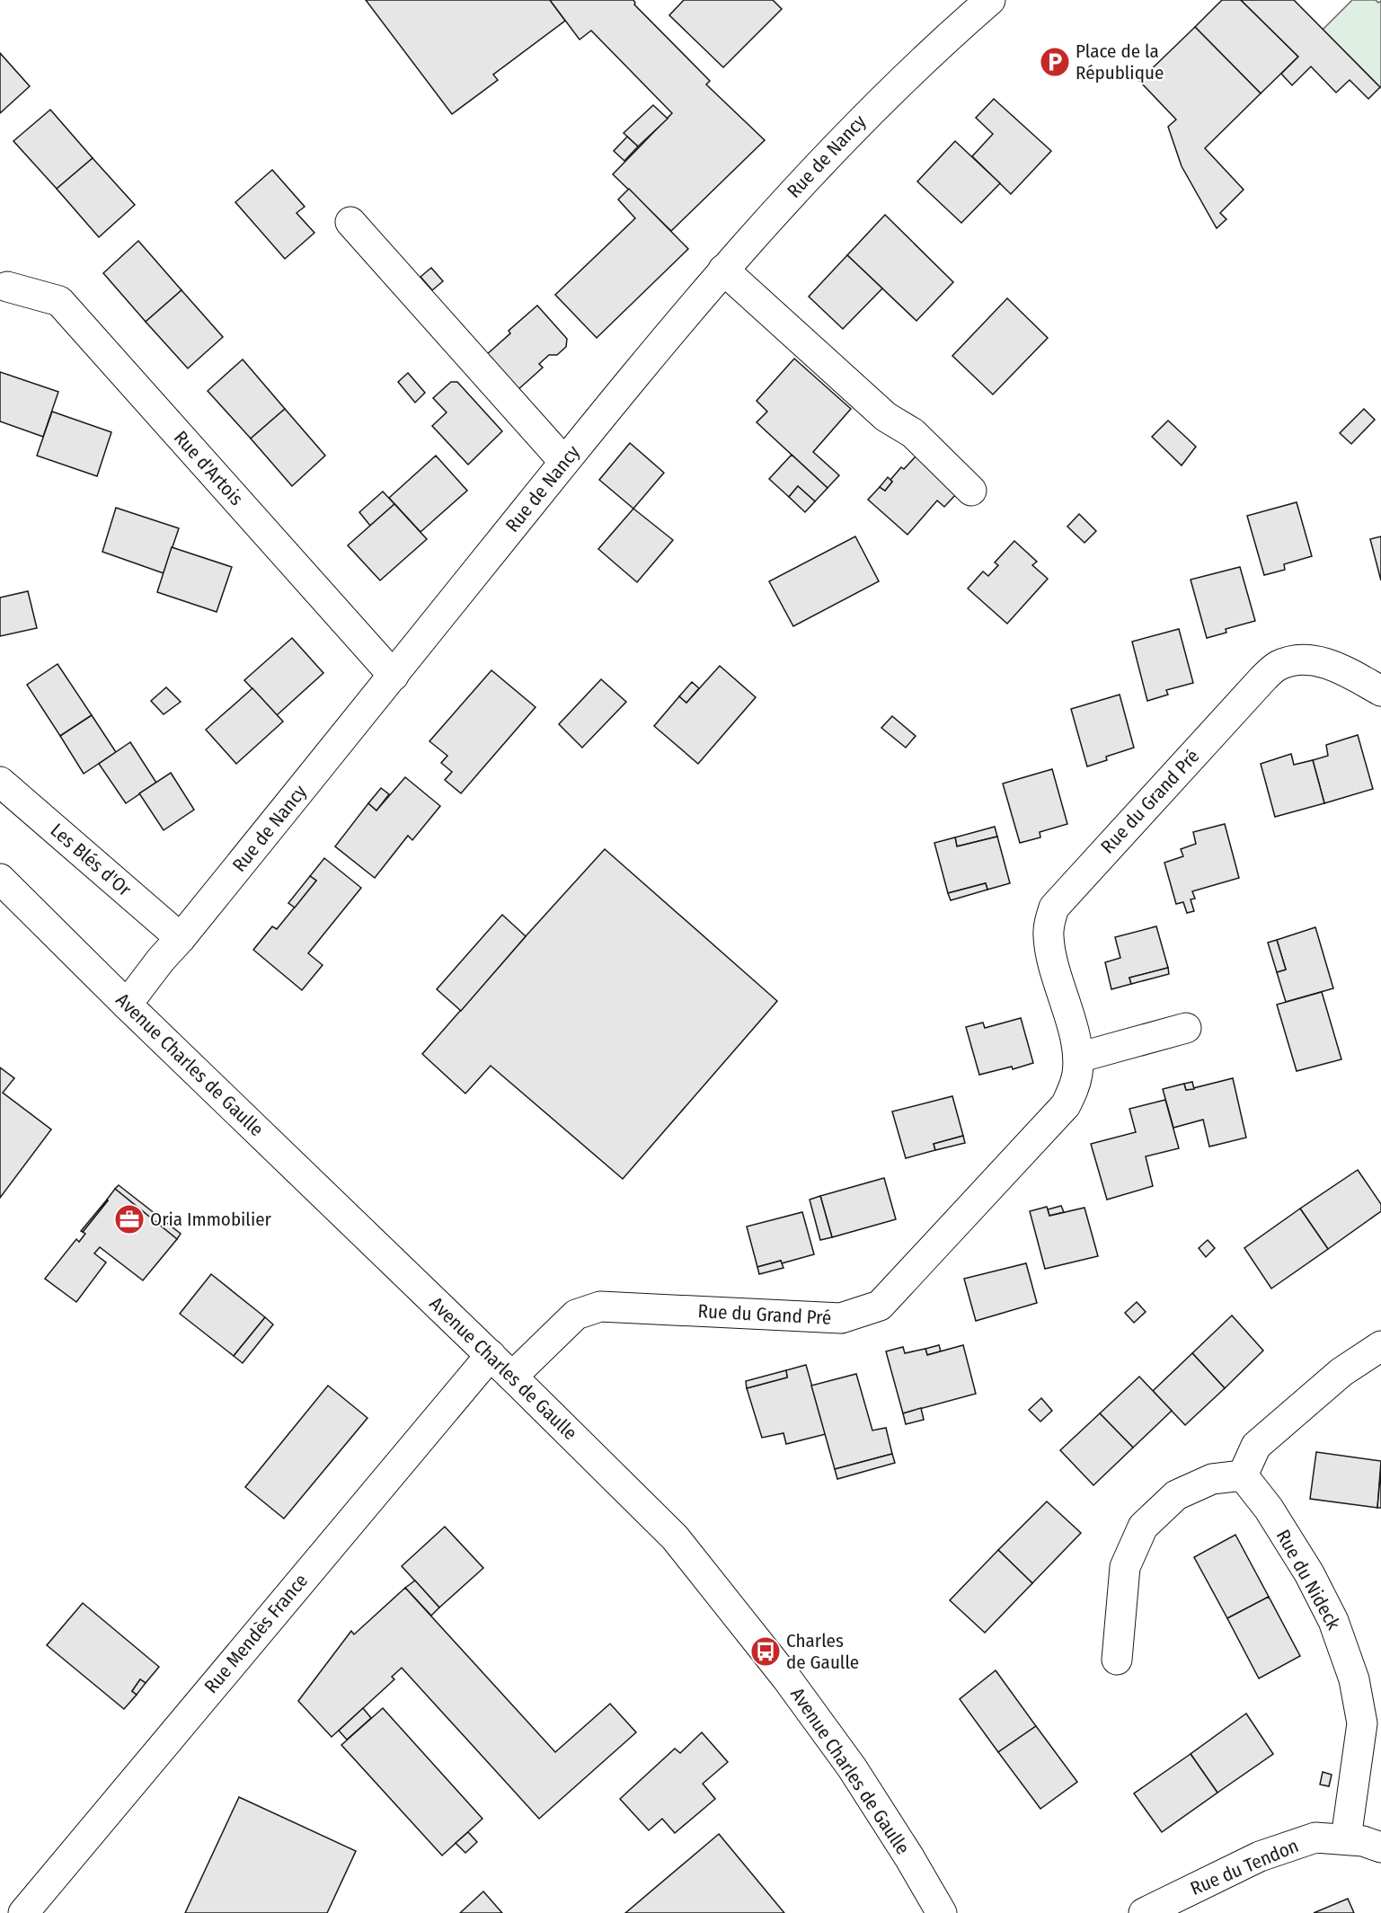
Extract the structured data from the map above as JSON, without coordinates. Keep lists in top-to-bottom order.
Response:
{
  "streets": {
    "street": [
      "Rue de Nancy",
      "Rue d'Artois",
      "Rue du Grand Pré",
      "Les Blés d'Or",
      "Avenue Charles de Gaulle",
      "Rue du Nideck",
      "Rue Mendès France",
      "Rue du Tendon"
    ]
  },
  "crossings": [
    ["Rue de Nancy", "Rue d'Artois"],
    ["Rue de Nancy", "Les Blés d'Or"],
    ["Rue de Nancy", "Avenue Charles de Gaulle"],
    ["Rue du Grand Pré", "Avenue Charles de Gaulle"],
    ["Avenue Charles de Gaulle", "Rue Mendès France"],
    ["Rue du Nideck", "Rue du Tendon"]
  ],
  "places": {
    "parking": ["Place de la République"],
    "office": ["Oria Immobilier"],
    "bus stop": ["Charles de Gaulle"]
  }
}
